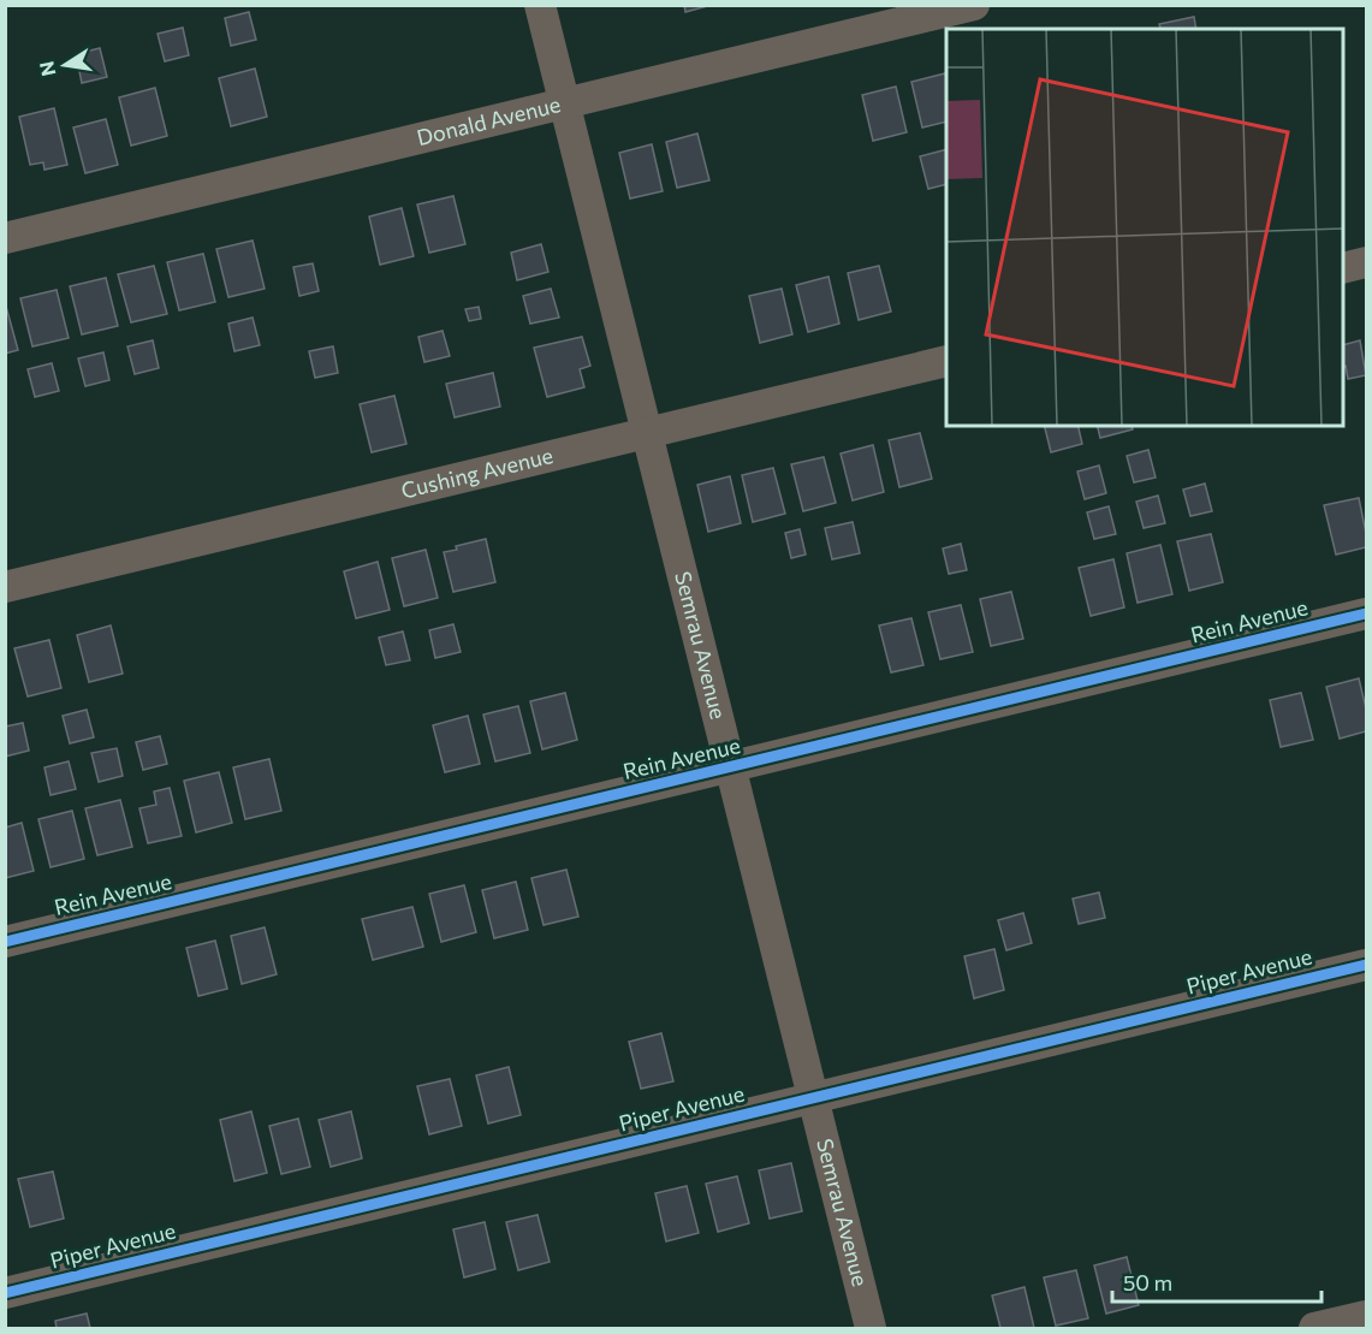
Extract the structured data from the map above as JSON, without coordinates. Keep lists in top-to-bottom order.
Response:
{
  "streets": {
    "street": [
      "Donald Avenue",
      "Cushing Avenue",
      "Rein Avenue",
      "Semrau Avenue",
      "Piper Avenue"
    ]
  },
  "crossings": [
    ["Donald Avenue", "Semrau Avenue"],
    ["Cushing Avenue", "Semrau Avenue"],
    ["Rein Avenue", "Semrau Avenue"],
    ["Semrau Avenue", "Piper Avenue"]
  ],
  "scale_bar": "50 m",
  "north": "left"
}
